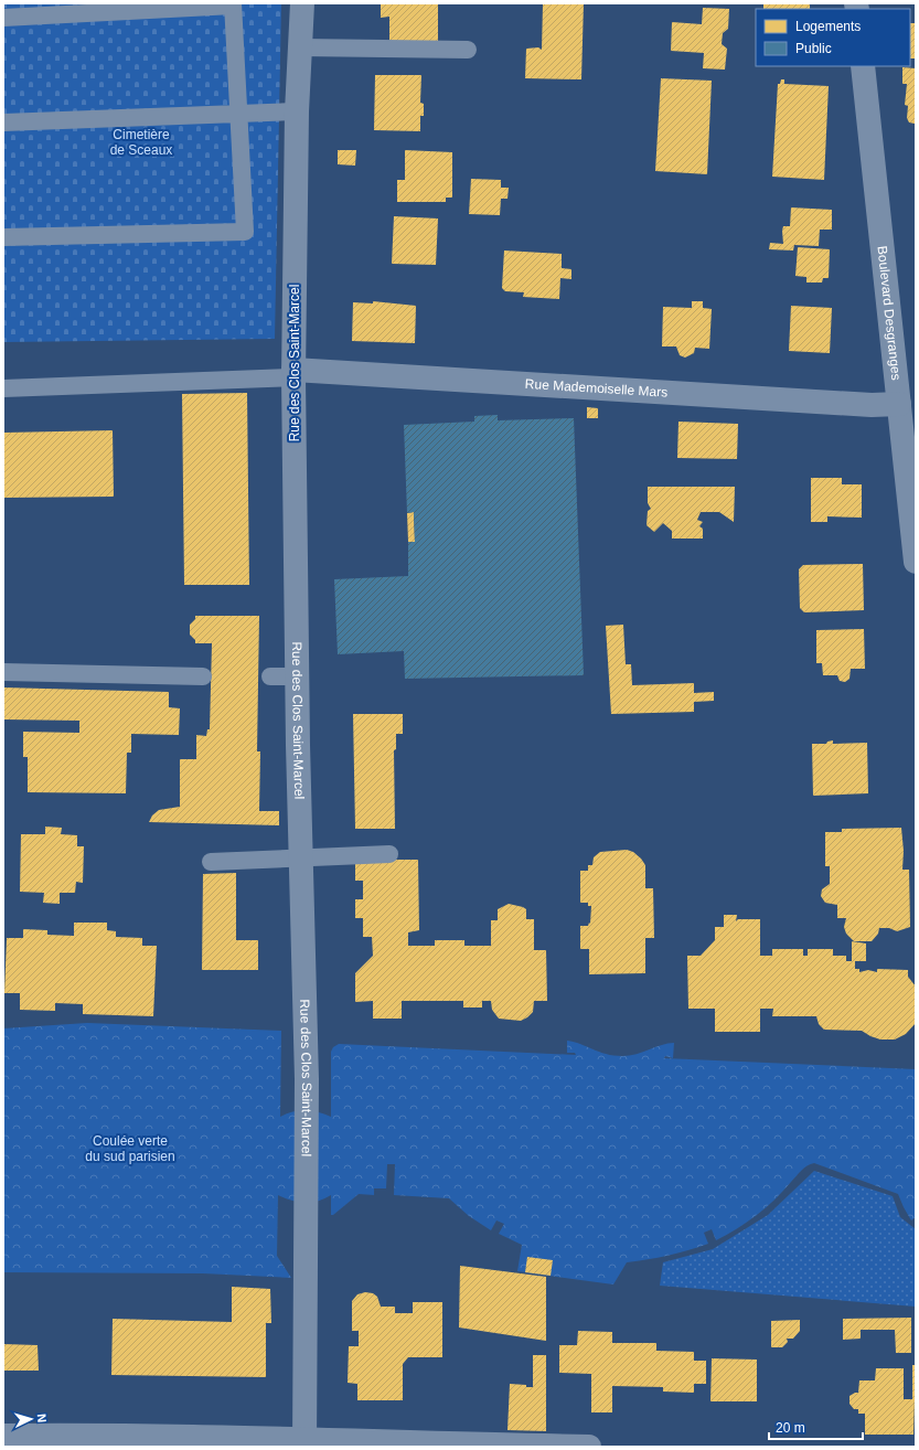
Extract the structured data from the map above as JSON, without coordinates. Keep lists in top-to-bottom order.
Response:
{
  "streets": {
    "street": ["Boulevard Desgranges", "Rue des Clos Saint-Marcel", "Rue Mademoiselle Mars"]
  },
  "crossings": [
    ["Boulevard Desgranges", "Rue Mademoiselle Mars"],
    ["Rue des Clos Saint-Marcel", "Rue Mademoiselle Mars"]
  ],
  "parks": ["Cimetière de Sceaux", "Coulée verte du sud parisien"],
  "legend": ["Logements", "Public"],
  "scale_bar": "20 m",
  "north": "right"
}
